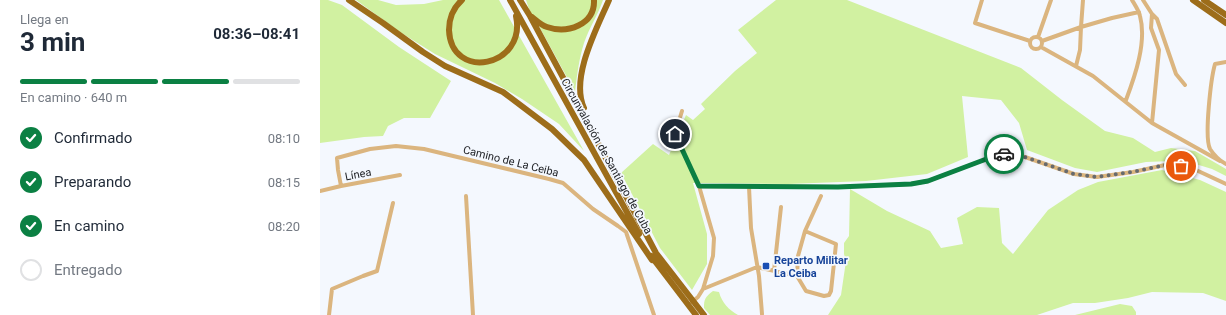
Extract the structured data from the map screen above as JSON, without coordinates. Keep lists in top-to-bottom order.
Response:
{
  "streets": {
    "highway": ["Circunvalación de Santiago de Cuba"],
    "street": ["Camino de La Ceiba", "Línea"]
  },
  "crossings": [
    ["Camino de La Ceiba", "Línea"]
  ],
  "places": {
    "transit": ["Reparto Militar La Ceiba"]
  },
  "page": {
    "heading": ["3 min", "Llega en", "08:36–08:41"],
    "bar": "En camino · 640 m",
    "list": [
      ["Confirmado", "08:10"],
      ["Preparando", "08:15"],
      ["En camino", "08:20"],
      "Entregado"
    ]
  }
}
